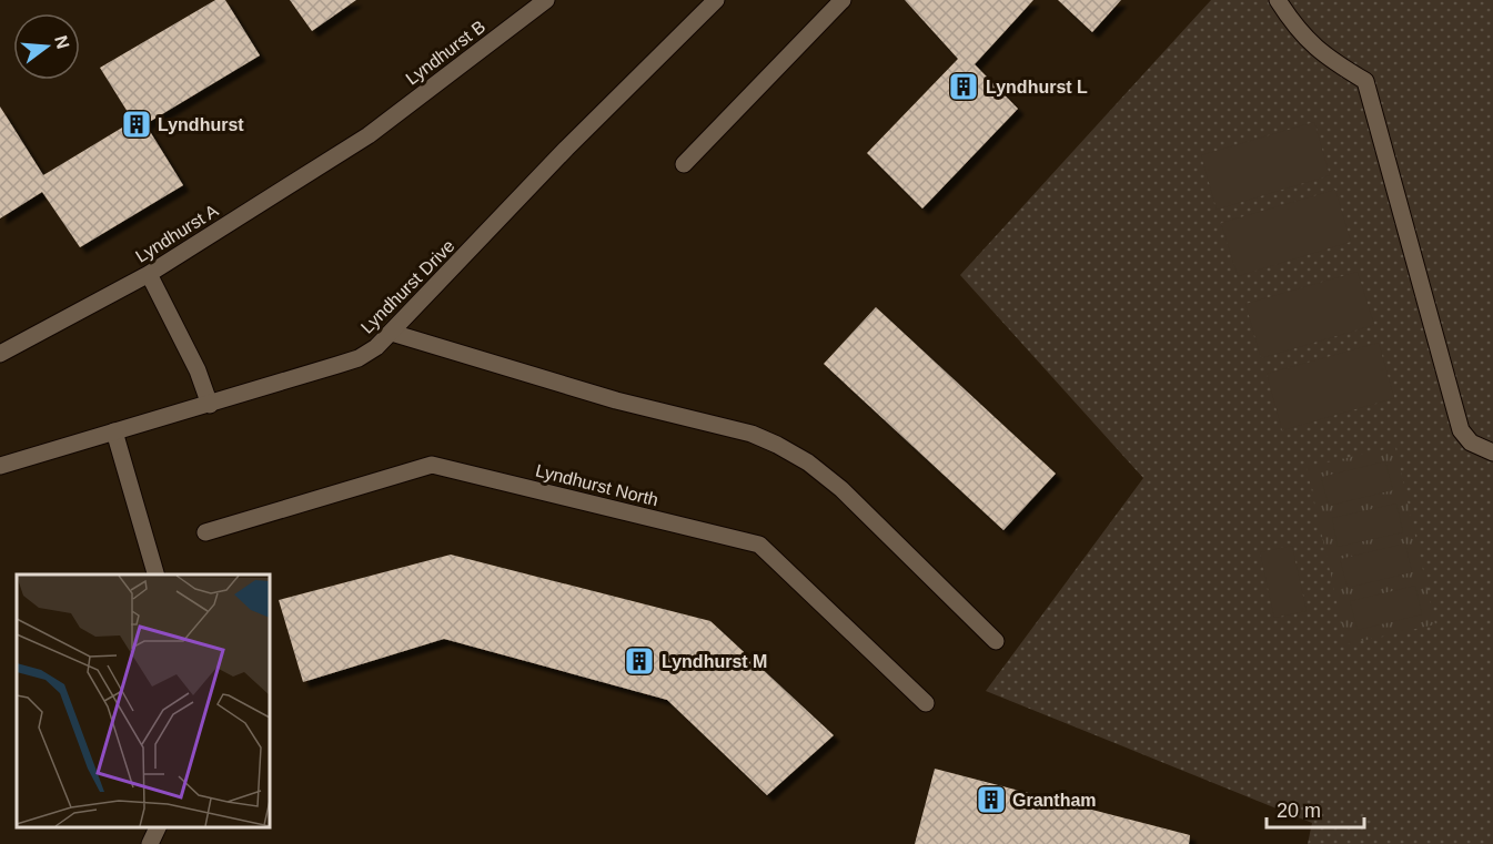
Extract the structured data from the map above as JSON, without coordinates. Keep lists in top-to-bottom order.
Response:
{
  "streets": {
    "street": [
      "Lyndhurst B",
      "Lyndhurst A",
      "Lyndhurst Drive",
      "Lyndhurst North"
    ]
  },
  "crossings": [
    ["Lyndhurst B", "Lyndhurst A"]
  ],
  "places": {
    "building": [
      "Lyndhurst L",
      "Lyndhurst",
      "Lyndhurst M",
      "Grantham"
    ]
  },
  "scale_bar": "20 m",
  "north": "right"
}
